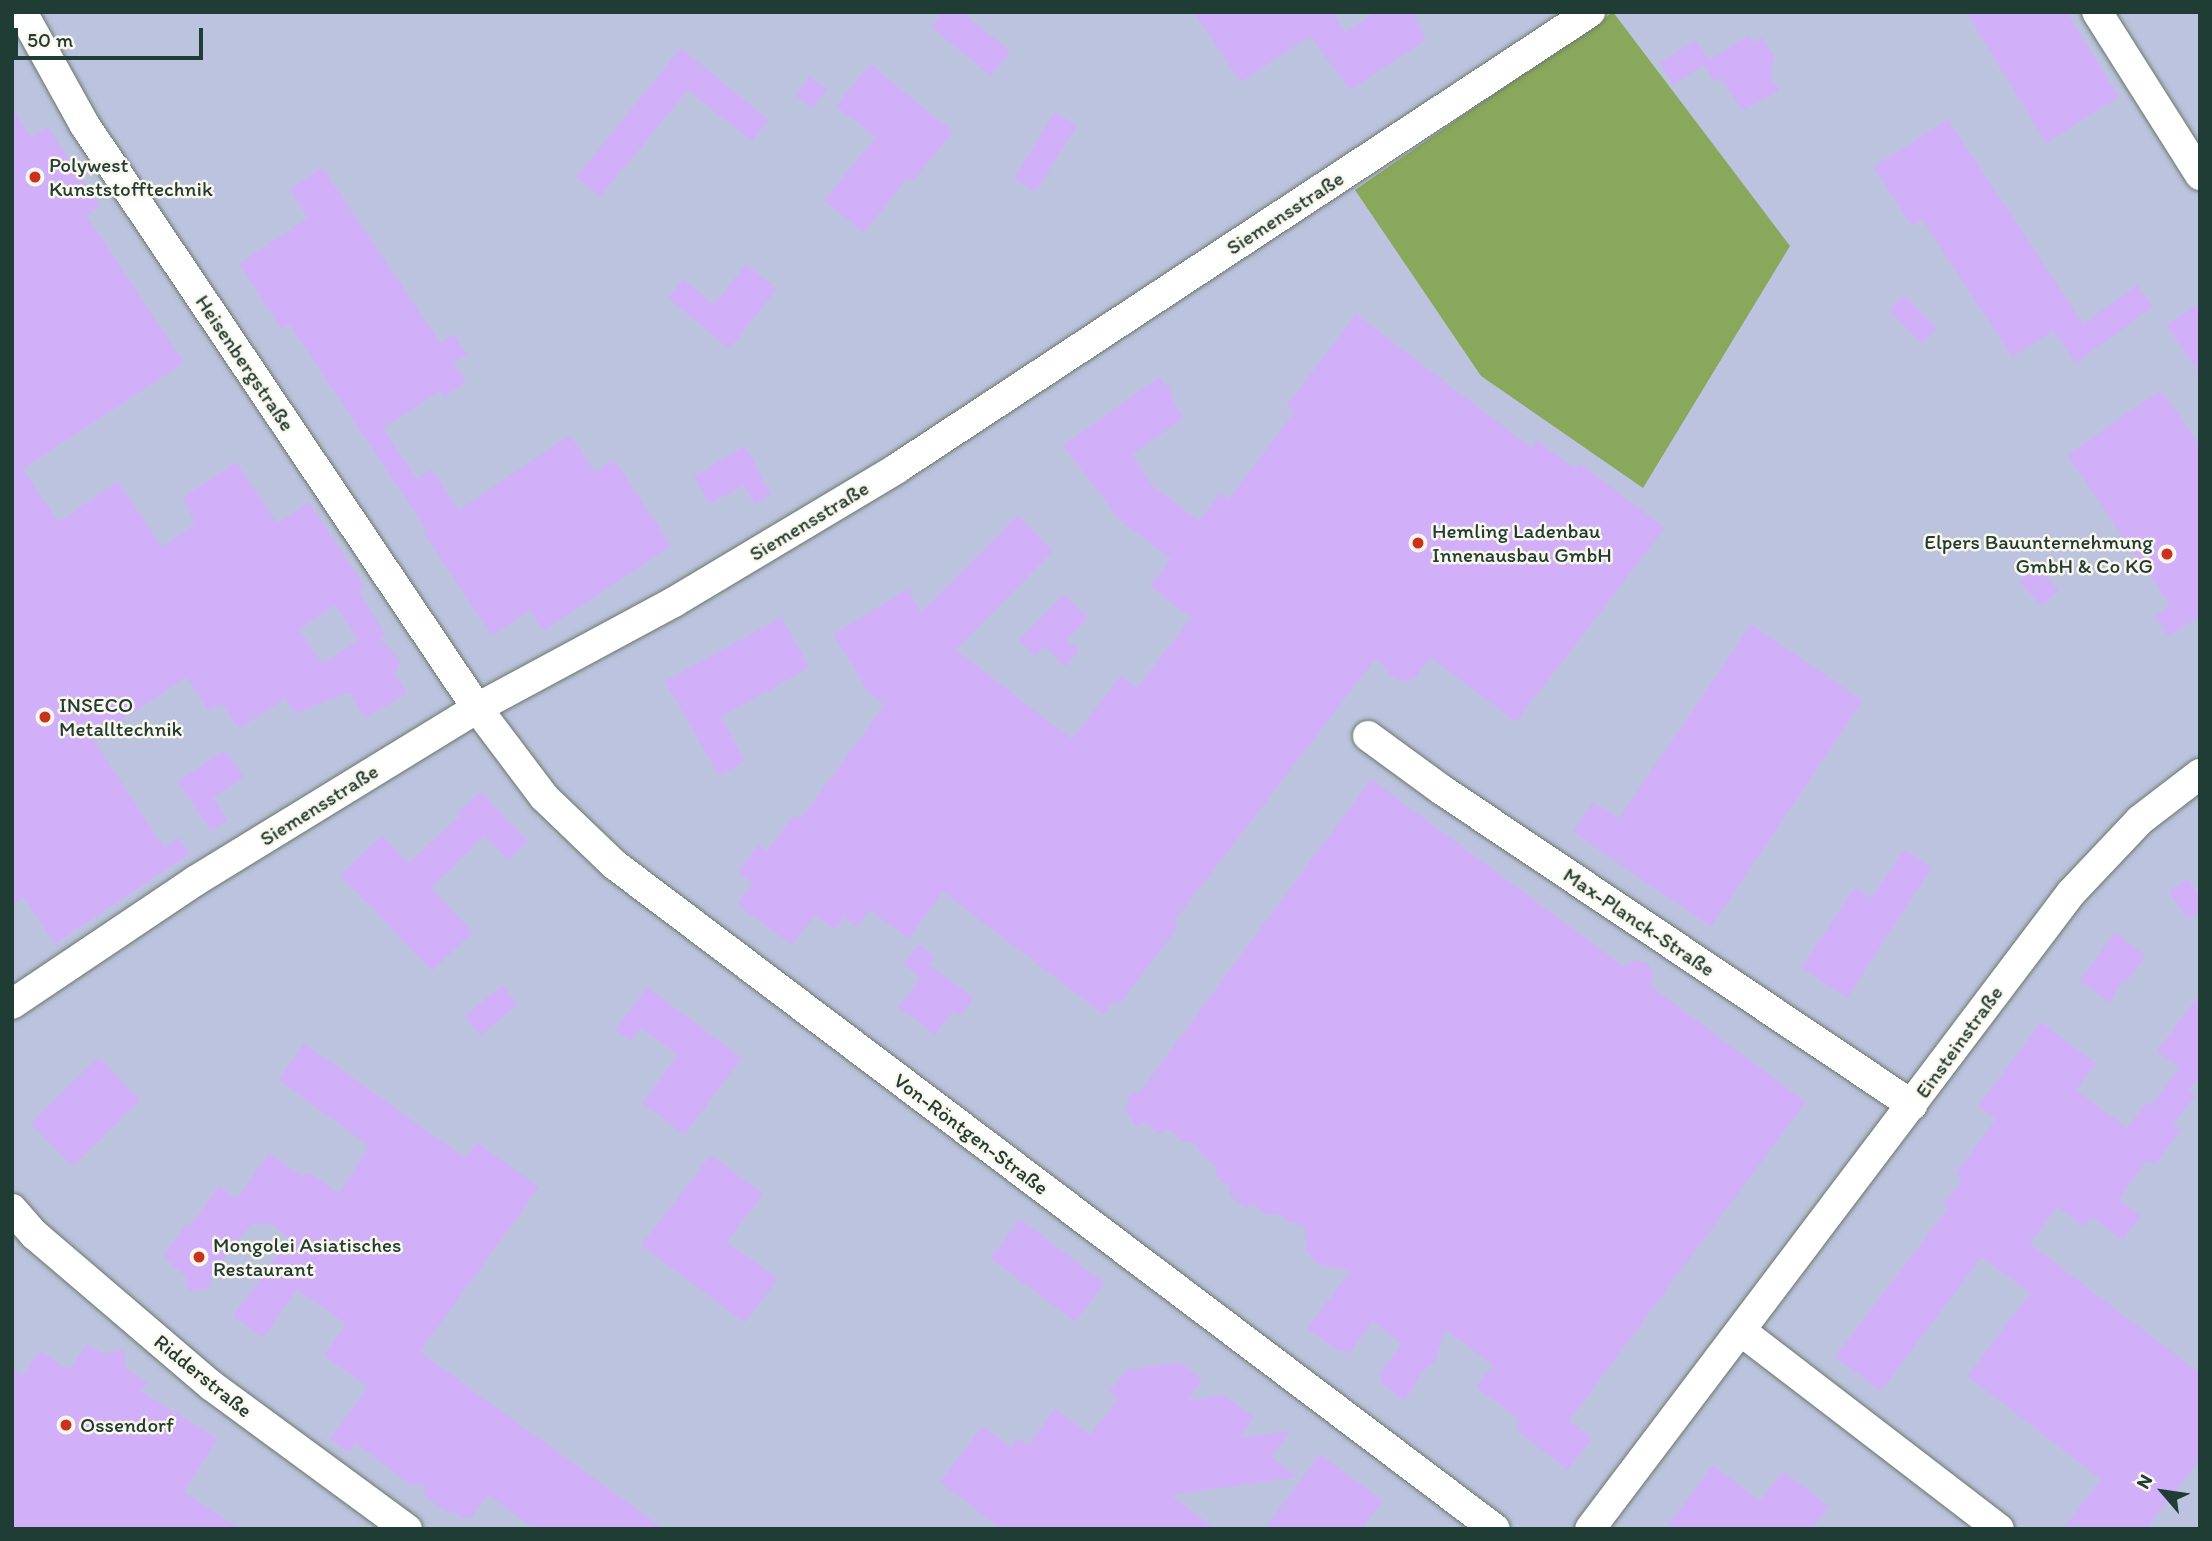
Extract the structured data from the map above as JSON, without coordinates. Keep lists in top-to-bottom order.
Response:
{
  "streets": {
    "street": [
      "Siemensstraße",
      "Heisenbergstraße",
      "Max-Planck-Straße",
      "Einsteinstraße",
      "Von-Röntgen-Straße",
      "Ridderstraße"
    ]
  },
  "crossings": [
    ["Siemensstraße", "Heisenbergstraße"],
    ["Siemensstraße", "Von-Röntgen-Straße"],
    ["Heisenbergstraße", "Von-Röntgen-Straße"],
    ["Max-Planck-Straße", "Einsteinstraße"]
  ],
  "places": [
    "Polywest Kunststofftechnik",
    "Hemling Ladenbau Innenausbau GmbH",
    "Elpers Bauunternehmung GmbH & Co KG",
    "INSECO Metalltechnik",
    "Mongolei Asiatisches Restaurant",
    "Ossendorf"
  ],
  "scale_bar": "50 m",
  "north": "top left"
}
